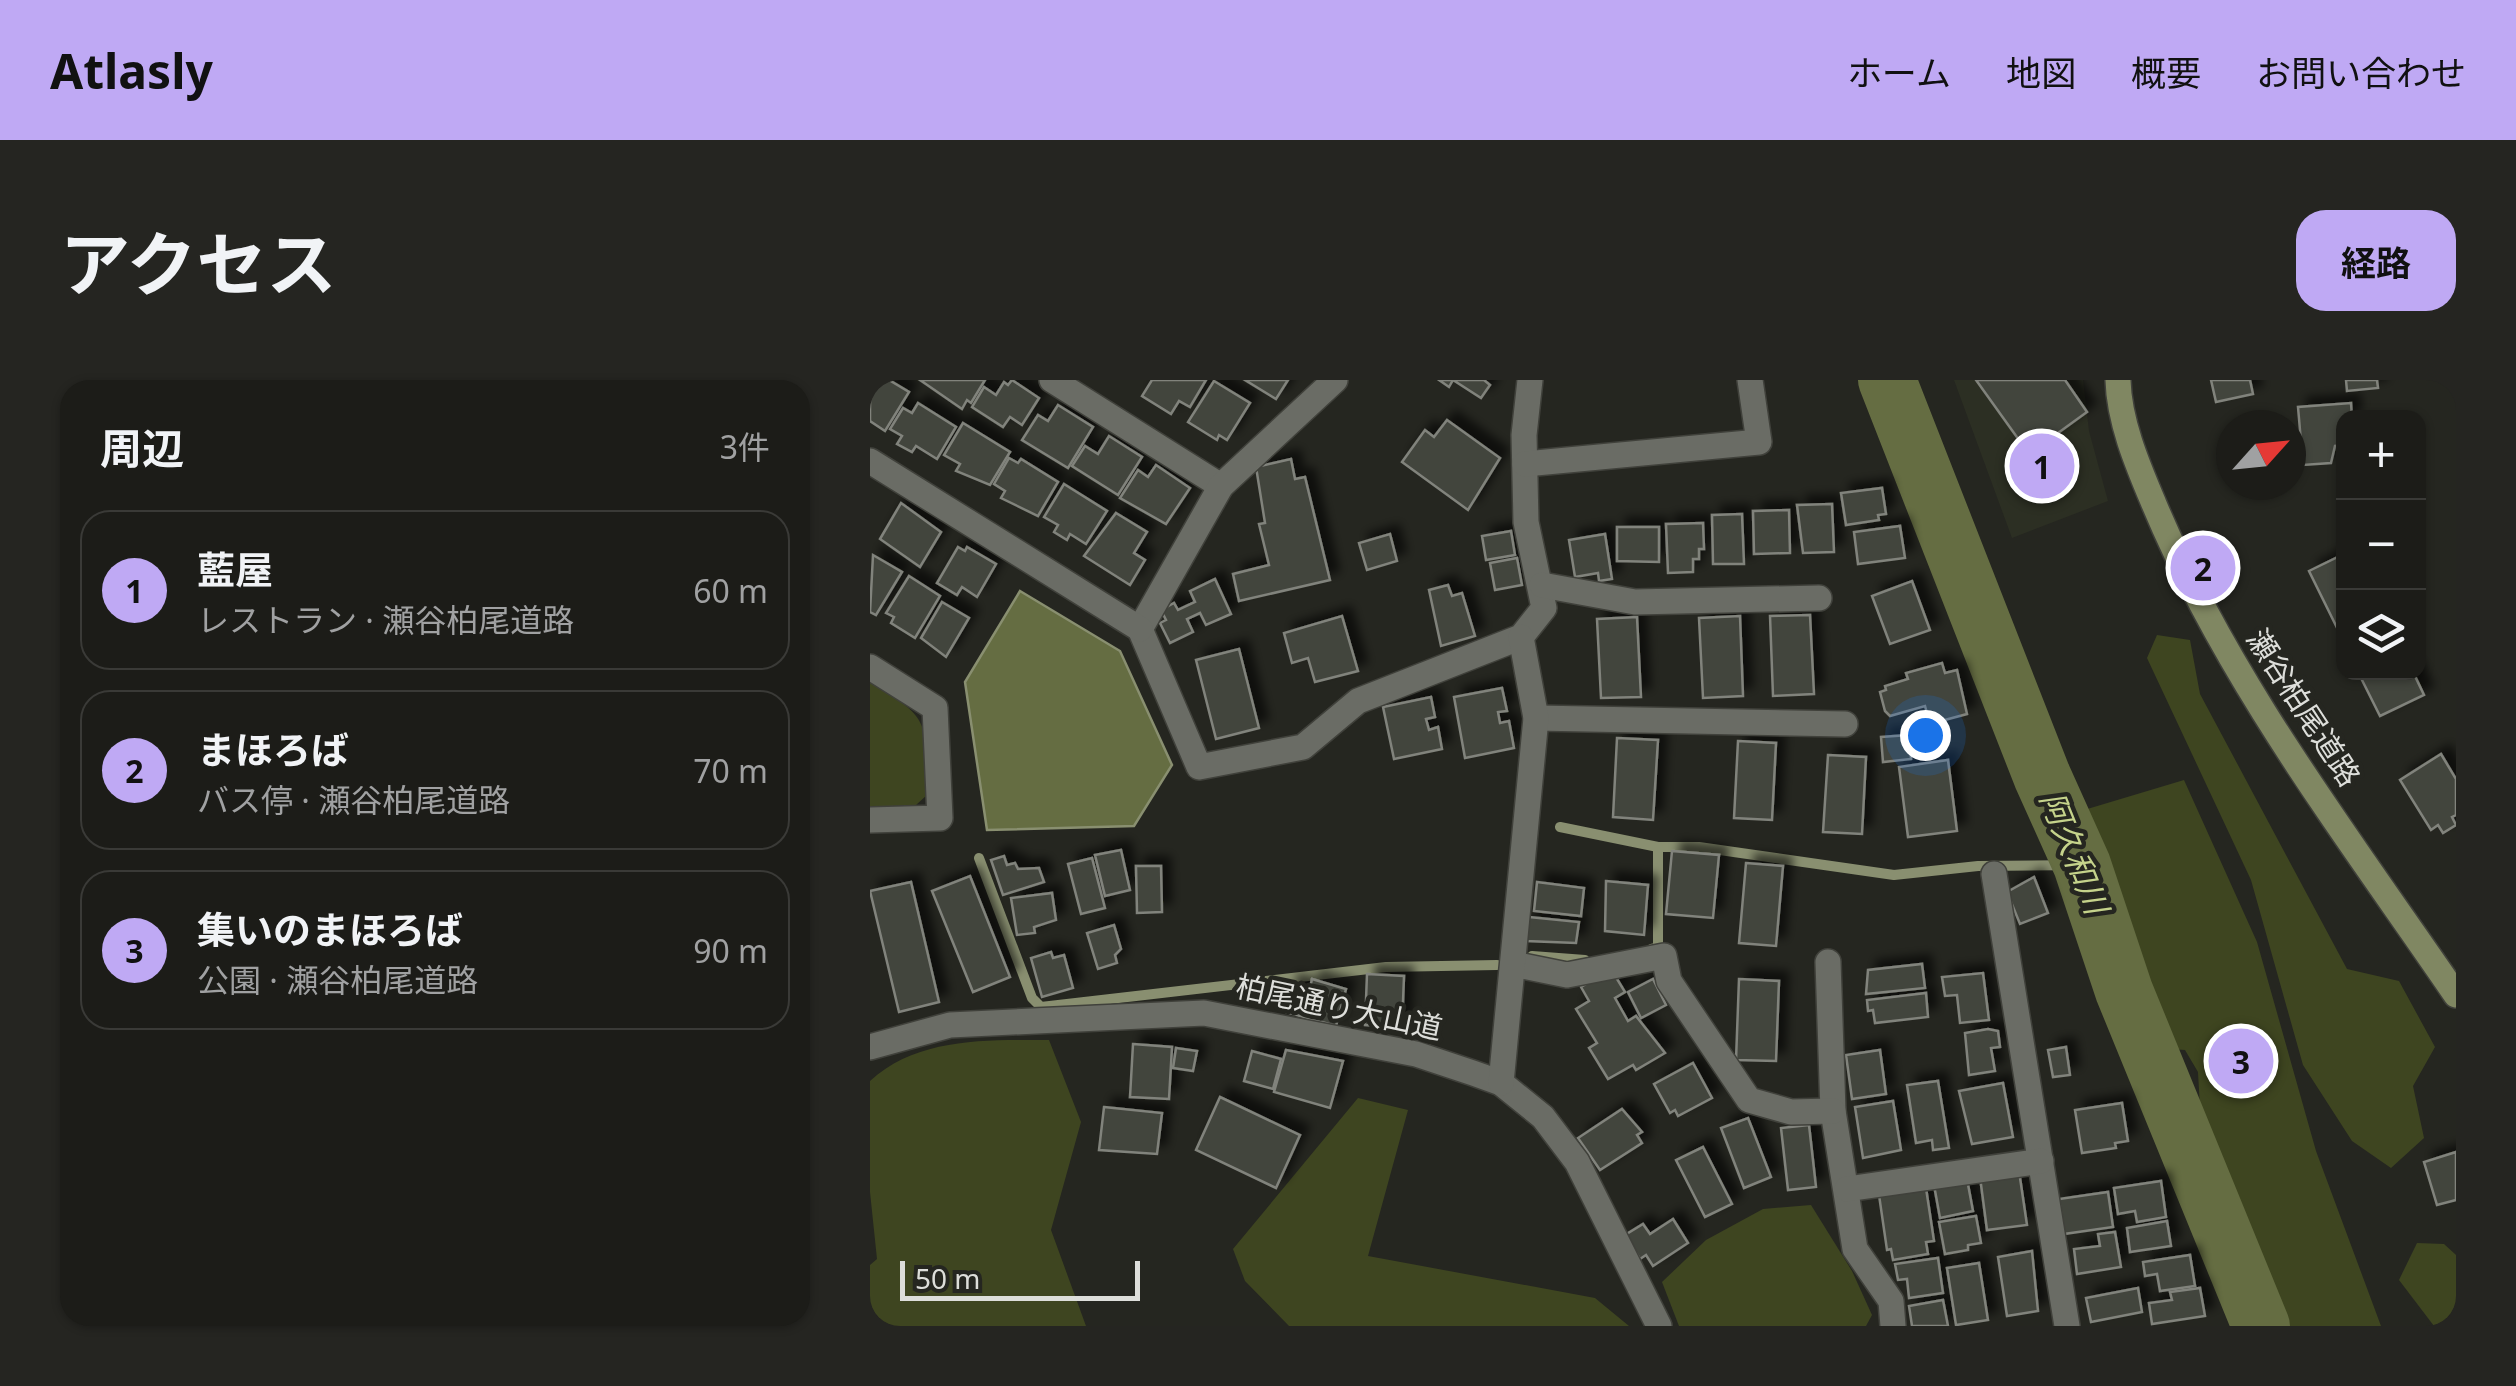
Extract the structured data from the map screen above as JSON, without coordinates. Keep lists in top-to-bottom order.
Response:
{
  "streets": {
    "main road": ["瀬谷柏尾道路"],
    "street": ["柏尾通り大山道"]
  },
  "water": ["阿久和川"],
  "scale_bar": "50 m",
  "north": "top right",
  "page": {
    "header": "Atlasly",
    "nav": [
      "ホーム",
      "地図",
      "概要",
      "お問い合わせ"
    ],
    "title": "アクセス",
    "buttons": "経路",
    "heading": ["周辺", "3件"],
    "map_buttons": ["+", "−"],
    "pins": ["1", "2", "3"],
    "list": [
      {
        "mark": "1",
        "name": "藍屋",
        "note": "レストラン · 瀬谷柏尾道路",
        "value": "60 m"
      },
      {
        "mark": "2",
        "name": "まほろば",
        "note": "バス停 · 瀬谷柏尾道路",
        "value": "70 m"
      },
      {
        "mark": "3",
        "name": "集いのまほろば",
        "note": "公園 · 瀬谷柏尾道路",
        "value": "90 m"
      }
    ],
    "scale": "50 m"
  }
}
